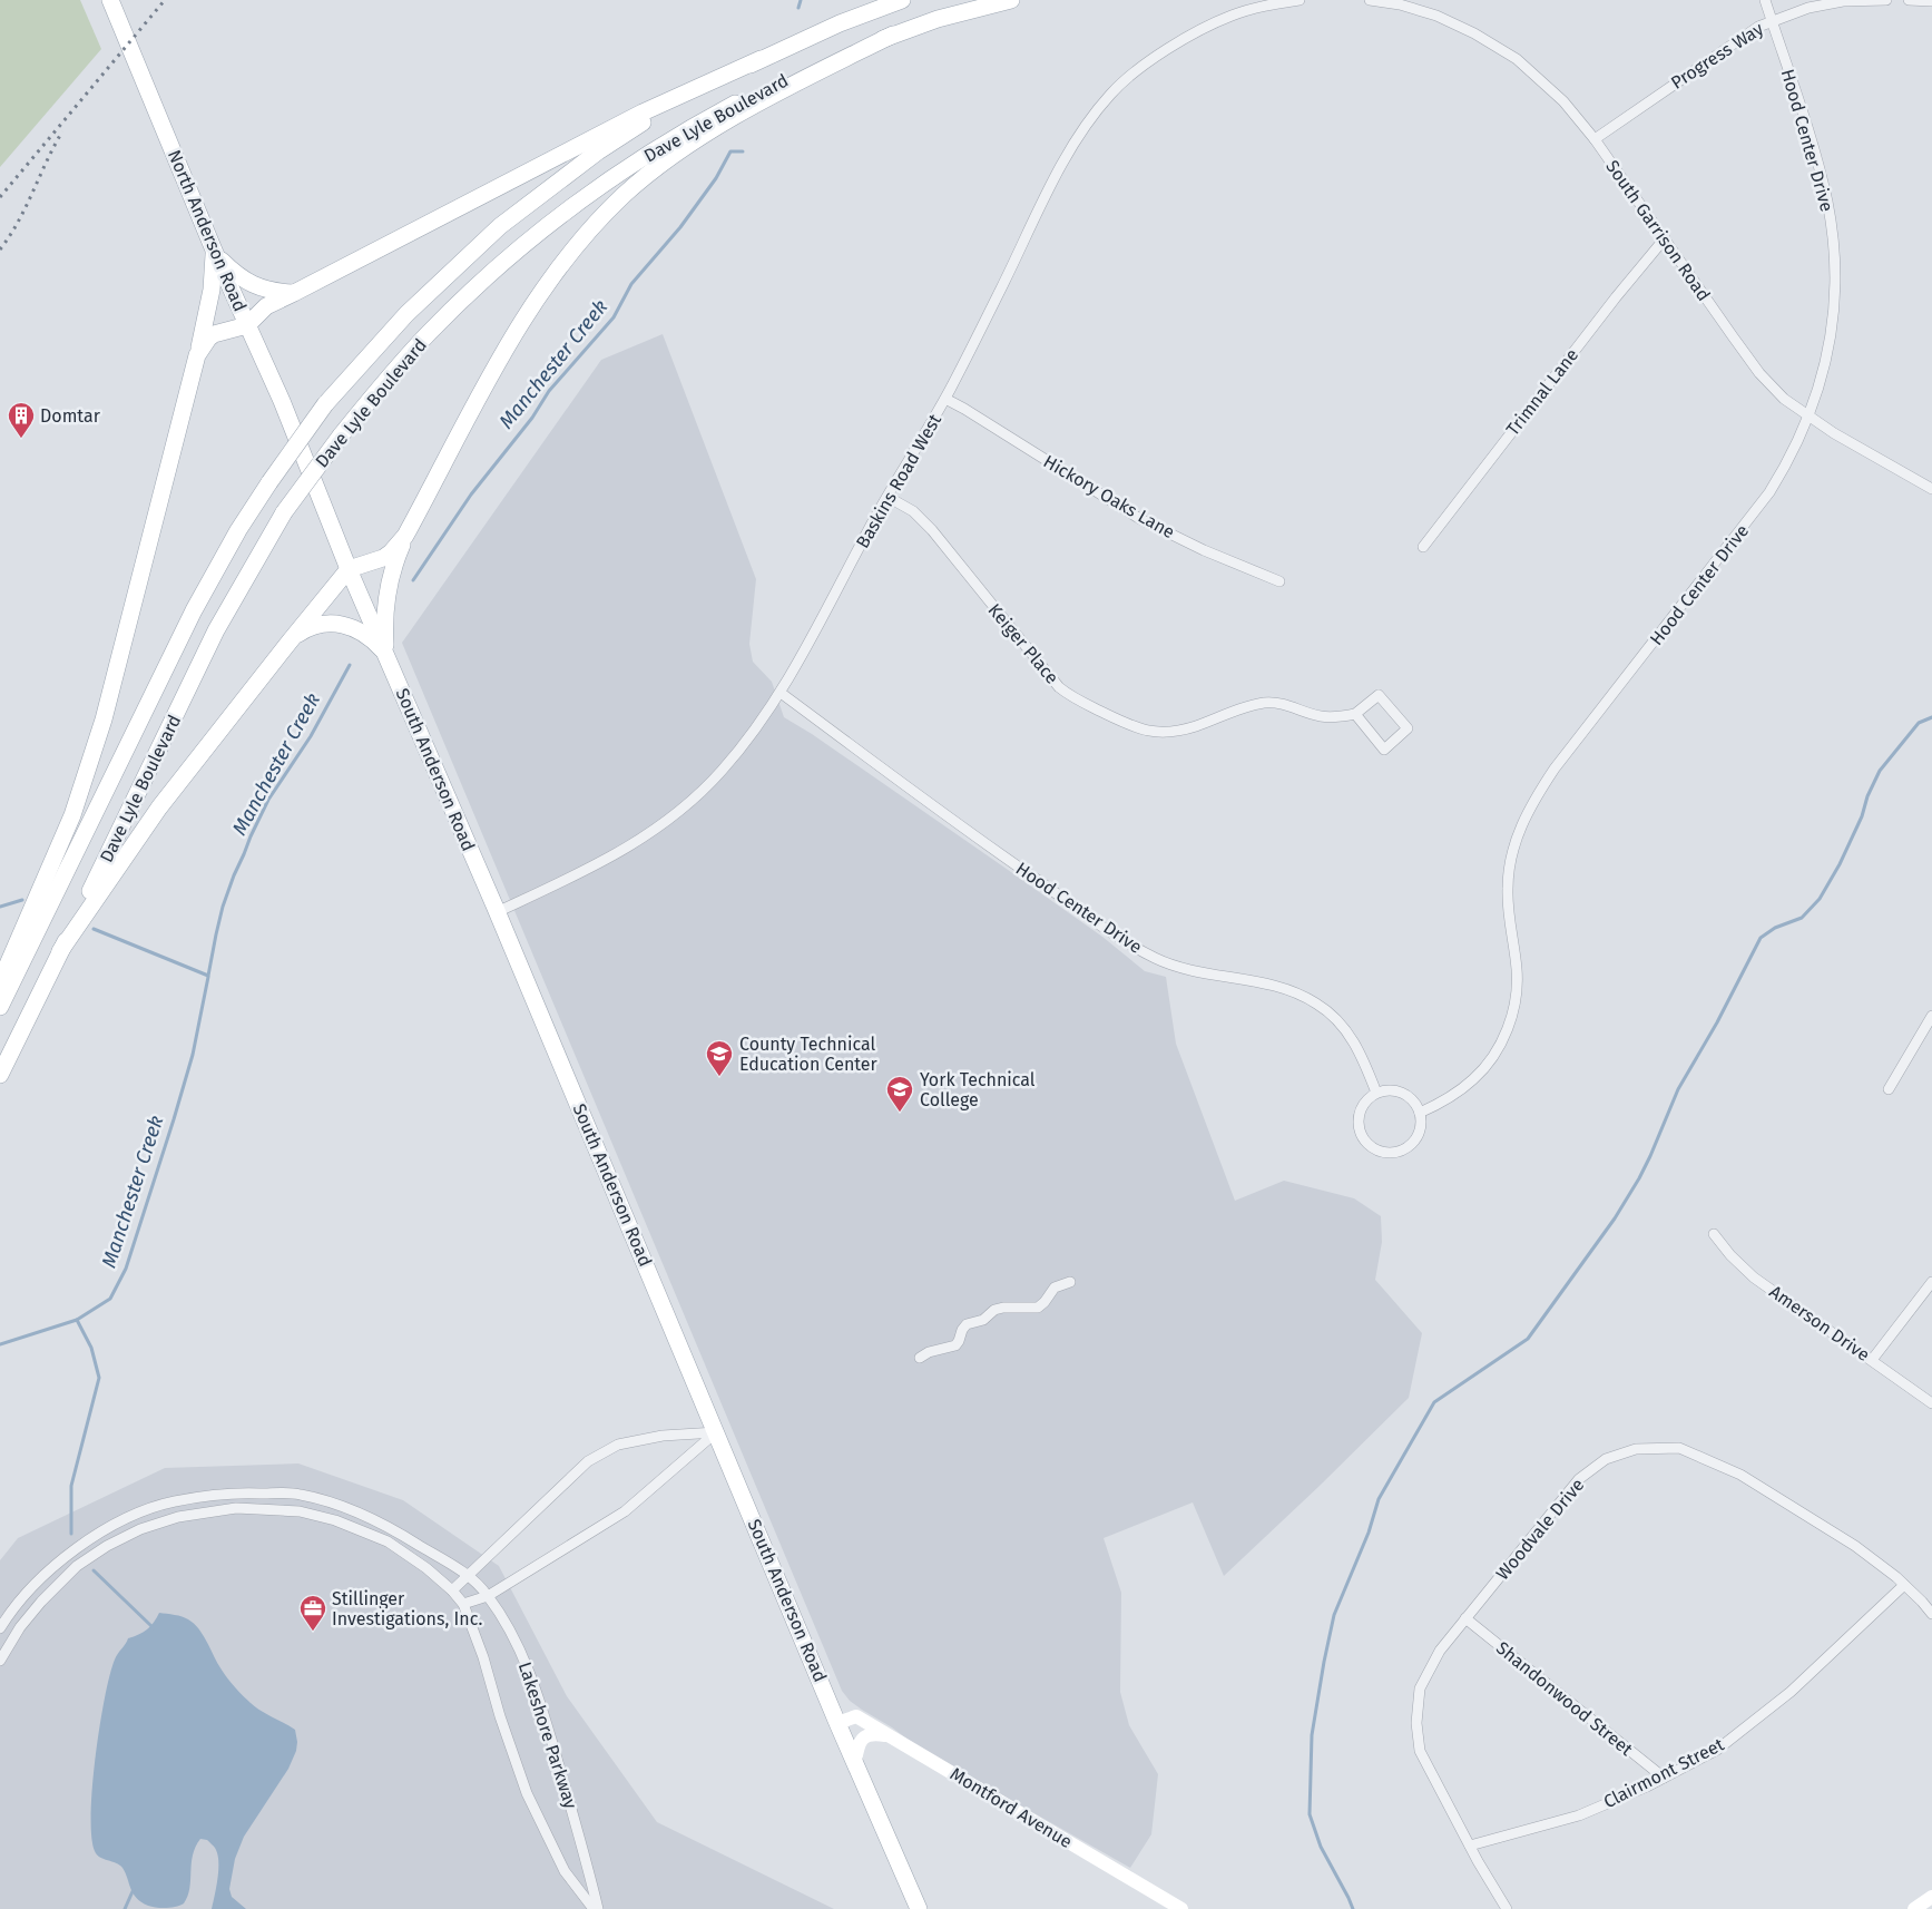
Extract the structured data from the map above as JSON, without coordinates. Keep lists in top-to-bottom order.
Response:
{
  "streets": {
    "main road": ["Dave Lyle Boulevard", "North Anderson Road", "South Anderson Road"],
    "street": [
      "Progress Way",
      "Hood Center Drive",
      "South Garrison Road",
      "Trimnal Lane",
      "Baskins Road West",
      "Hickory Oaks Lane",
      "Keiger Place",
      "Amerson Drive",
      "Woodvale Drive",
      "Shandonwood Street",
      "Lakeshore Parkway",
      "Clairmont Street",
      "Montford Avenue"
    ]
  },
  "crossings": [
    ["Progress Way", "Hood Center Drive"],
    ["Progress Way", "South Garrison Road"],
    ["Hood Center Drive", "South Garrison Road"],
    ["Hood Center Drive", "Baskins Road West"],
    ["North Anderson Road", "South Anderson Road"],
    ["South Garrison Road", "Trimnal Lane"],
    ["Baskins Road West", "Hickory Oaks Lane"],
    ["Baskins Road West", "Keiger Place"],
    ["Baskins Road West", "South Anderson Road"],
    ["South Anderson Road", "Montford Avenue"],
    ["Woodvale Drive", "Shandonwood Street"],
    ["Woodvale Drive", "Clairmont Street"],
    ["Shandonwood Street", "Clairmont Street"]
  ],
  "water": ["Manchester Creek"],
  "places": {
    "building": ["Domtar"],
    "school or university": ["County Technical Education Center", "York Technical College"],
    "office": ["Stillinger Investigations, Inc."]
  }
}
